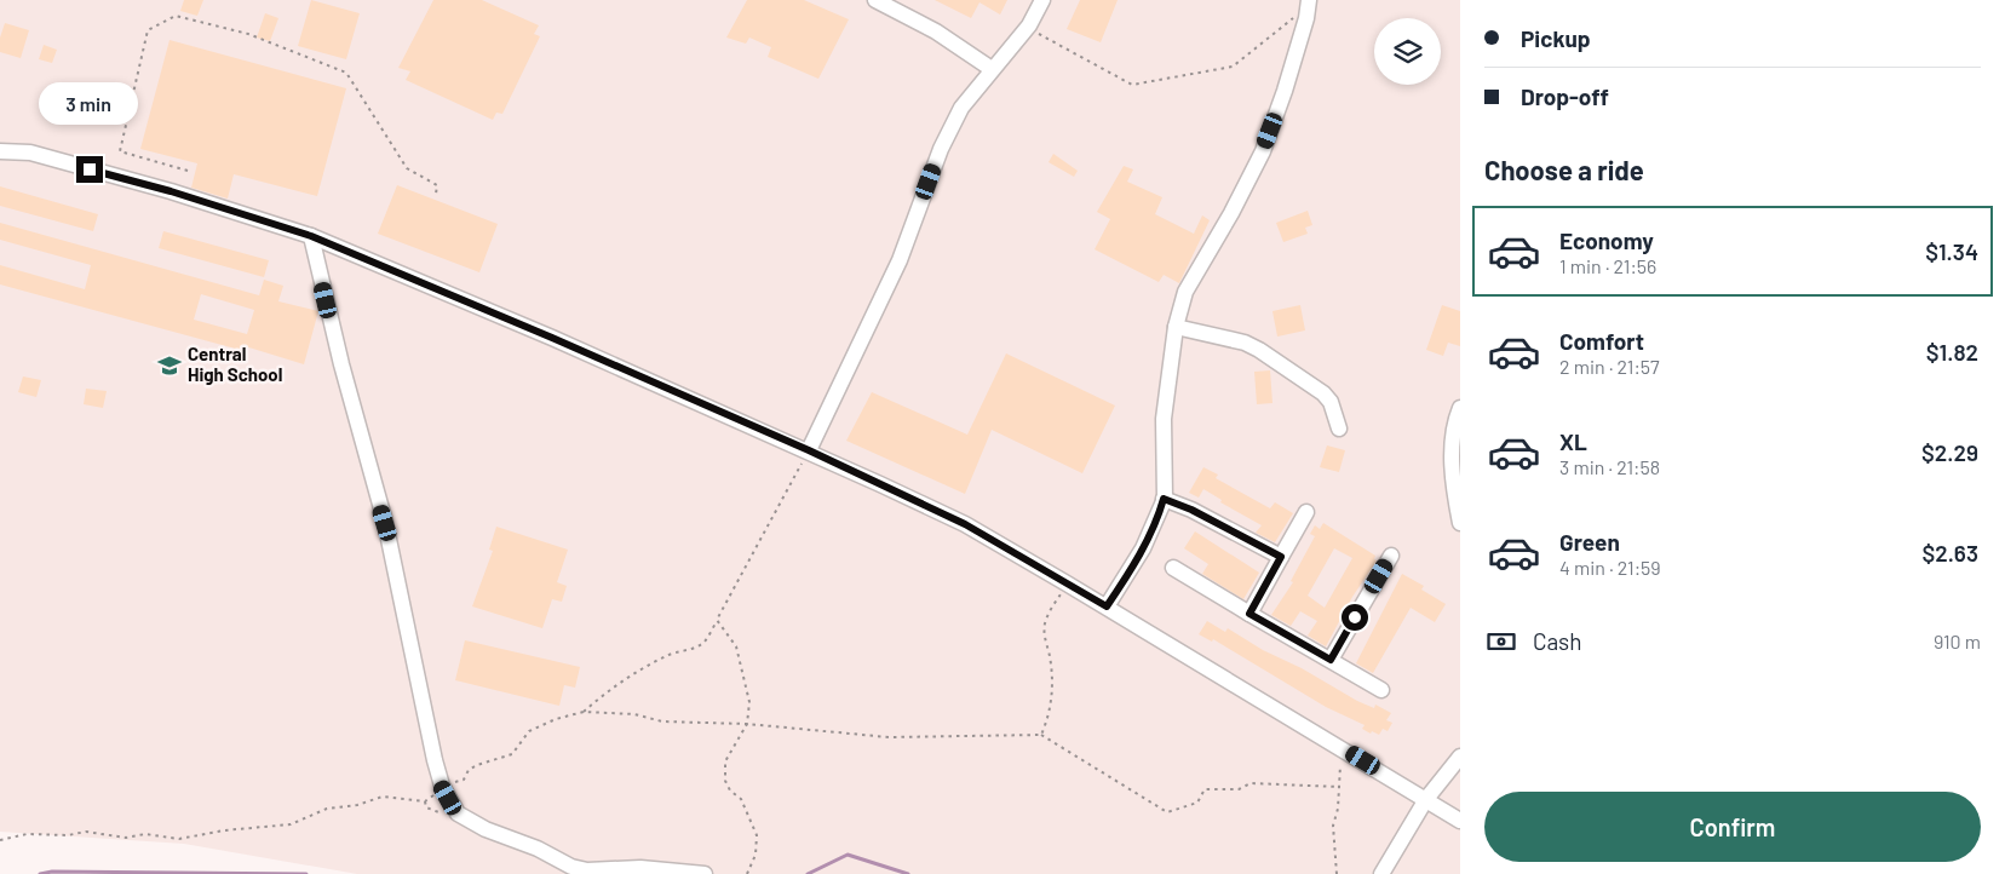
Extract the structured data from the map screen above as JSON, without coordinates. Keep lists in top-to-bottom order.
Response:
{
  "places": {
    "school or university": ["Central High School"]
  },
  "page": {
    "banner": ["Pickup", "Drop-off"],
    "bubble": "3 min",
    "heading": "Choose a ride",
    "list": [
      {
        "name": "Economy",
        "note": "1 min · 21:56",
        "value": "$1.34"
      },
      {
        "name": "Comfort",
        "note": "2 min · 21:57",
        "value": "$1.82"
      },
      {
        "name": "XL",
        "note": "3 min · 21:58",
        "value": "$2.29"
      },
      {
        "name": "Green",
        "note": "4 min · 21:59",
        "value": "$2.63"
      }
    ],
    "pay": ["Cash", "910 m"],
    "buttons": "Confirm"
  }
}
